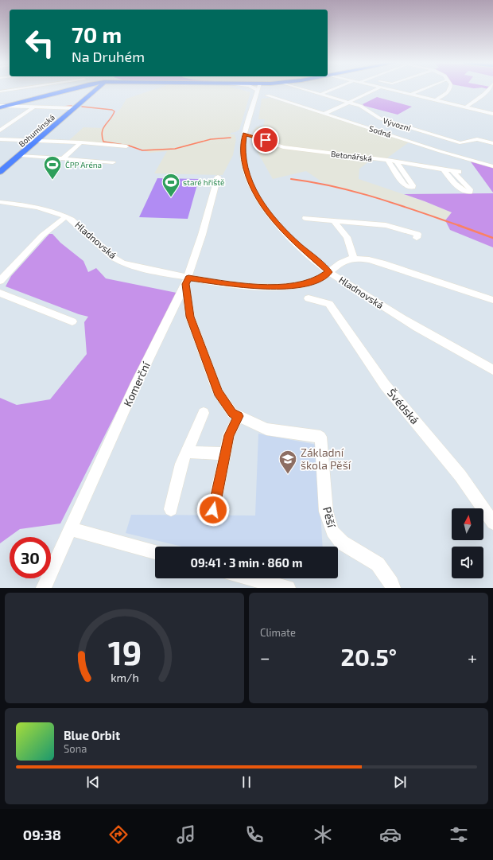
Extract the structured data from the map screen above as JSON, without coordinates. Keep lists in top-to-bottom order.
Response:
{
  "streets": {
    "main road": ["Bohumínská"],
    "street": [
      "Vývozní",
      "Sodná",
      "Betonářská",
      "Hladnovská",
      "Komerční",
      "Švédská",
      "Pěší"
    ]
  },
  "crossings": [
    ["Vývozní", "Sodná"],
    ["Hladnovská", "Komerční"]
  ],
  "places": {
    "sports": ["ČPP Aréna", "staré hřiště"],
    "school or university": ["Základní škola Pěší"]
  },
  "north": "top",
  "page": {
    "turn": ["70 m", "Na Druhém"],
    "limit": "30",
    "trip": "09:41 · 3 min · 860 m",
    "tile": "Climate",
    "heat": ["−", "20.5°", "+"],
    "song": ["Blue Orbit", "Sona"],
    "tabs": "09:38",
    "gauge": ["19", "km/h"]
  }
}
